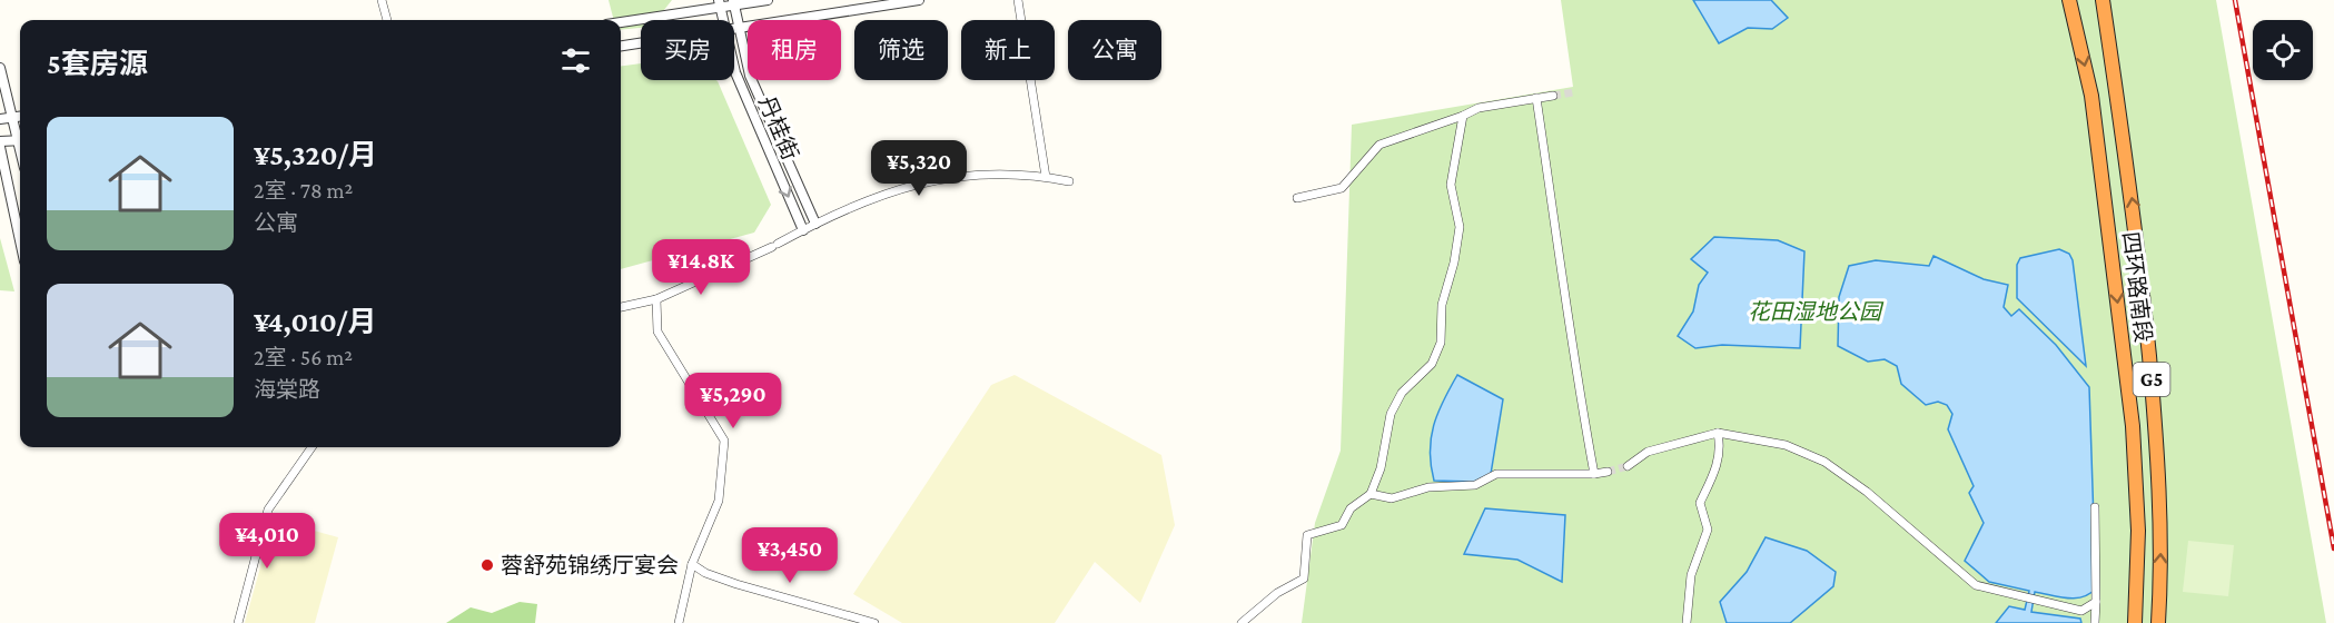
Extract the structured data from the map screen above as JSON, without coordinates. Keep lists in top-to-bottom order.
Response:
{
  "streets": {
    "highway": ["四环路南段", "G5"],
    "street": ["丹桂街"]
  },
  "parks": ["花田湿地公园"],
  "places": ["蓉舒苑锦绣厅宴会"],
  "page": {
    "chip": [
      "买房",
      "租房",
      "筛选",
      "新上",
      "公寓"
    ],
    "heading": "5套房源",
    "list": [
      {
        "name": "¥5,320/月",
        "note": "2室 · 78 m² · 公寓"
      },
      {
        "name": "¥4,010/月",
        "note": "2室 · 56 m² · 海棠路"
      }
    ],
    "price": [
      "¥5,320",
      "¥14.8K",
      "¥5,290",
      "¥4,010",
      "¥3,450"
    ]
  }
}
